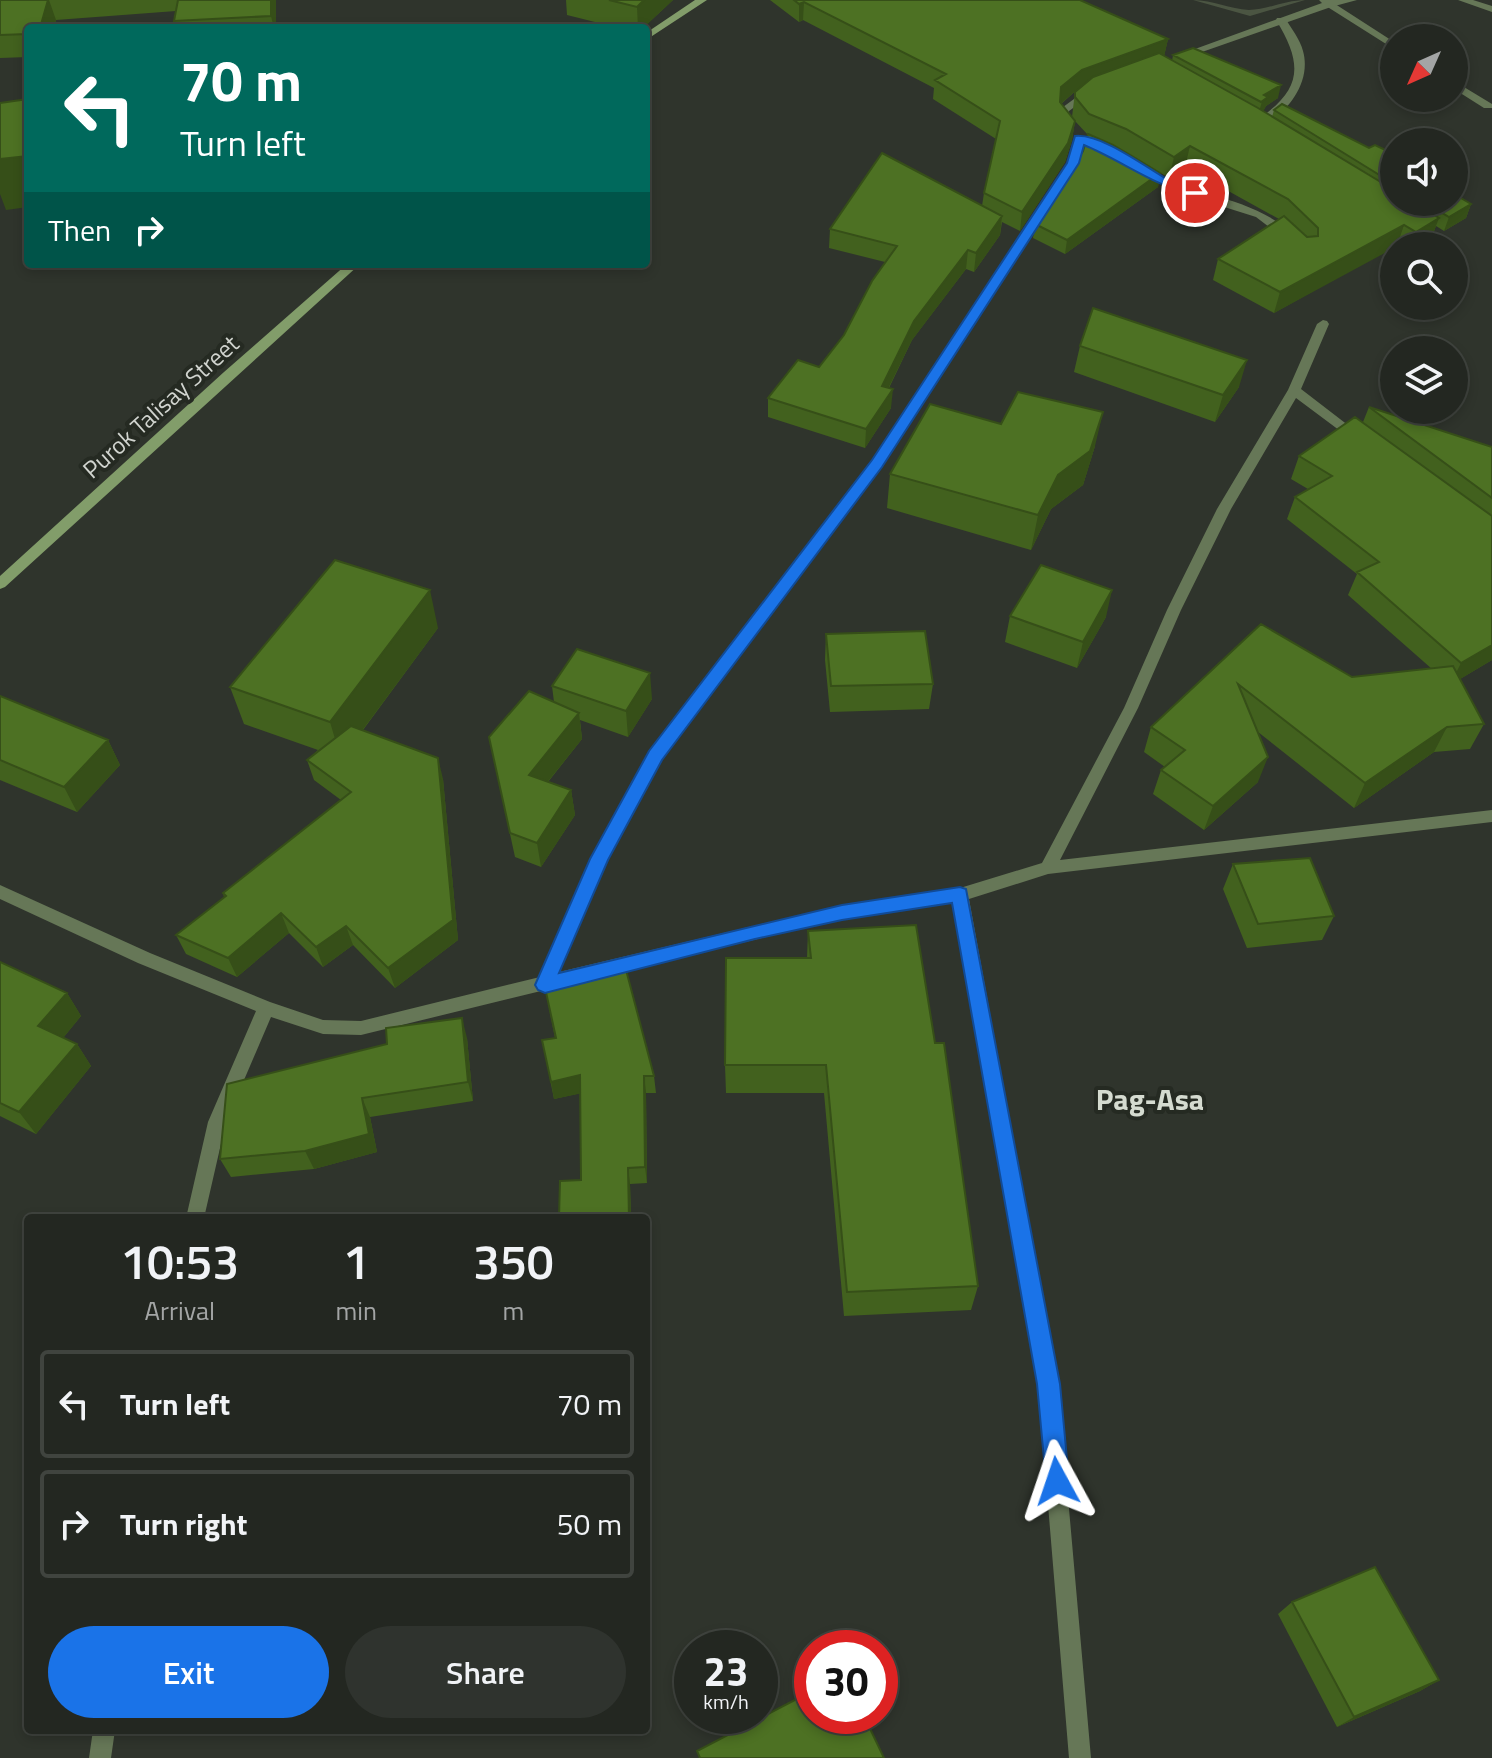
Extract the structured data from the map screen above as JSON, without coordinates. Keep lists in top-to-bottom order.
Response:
{
  "streets": {
    "street": ["Purok Talisay Street"]
  },
  "districts": ["Pag-Asa"],
  "north": "bottom left",
  "page": {
    "turn": ["70 m", "Turn left"],
    "then": "Then",
    "eta": [
      "10:53",
      "Arrival",
      "1",
      "min",
      "350",
      "m"
    ],
    "list": [
      {
        "name": "Turn left",
        "value": "70 m"
      },
      {
        "name": "Turn right",
        "value": "50 m"
      }
    ],
    "buttons": ["Exit", "Share"],
    "speed": "23 km/h",
    "limit": "30"
  }
}
